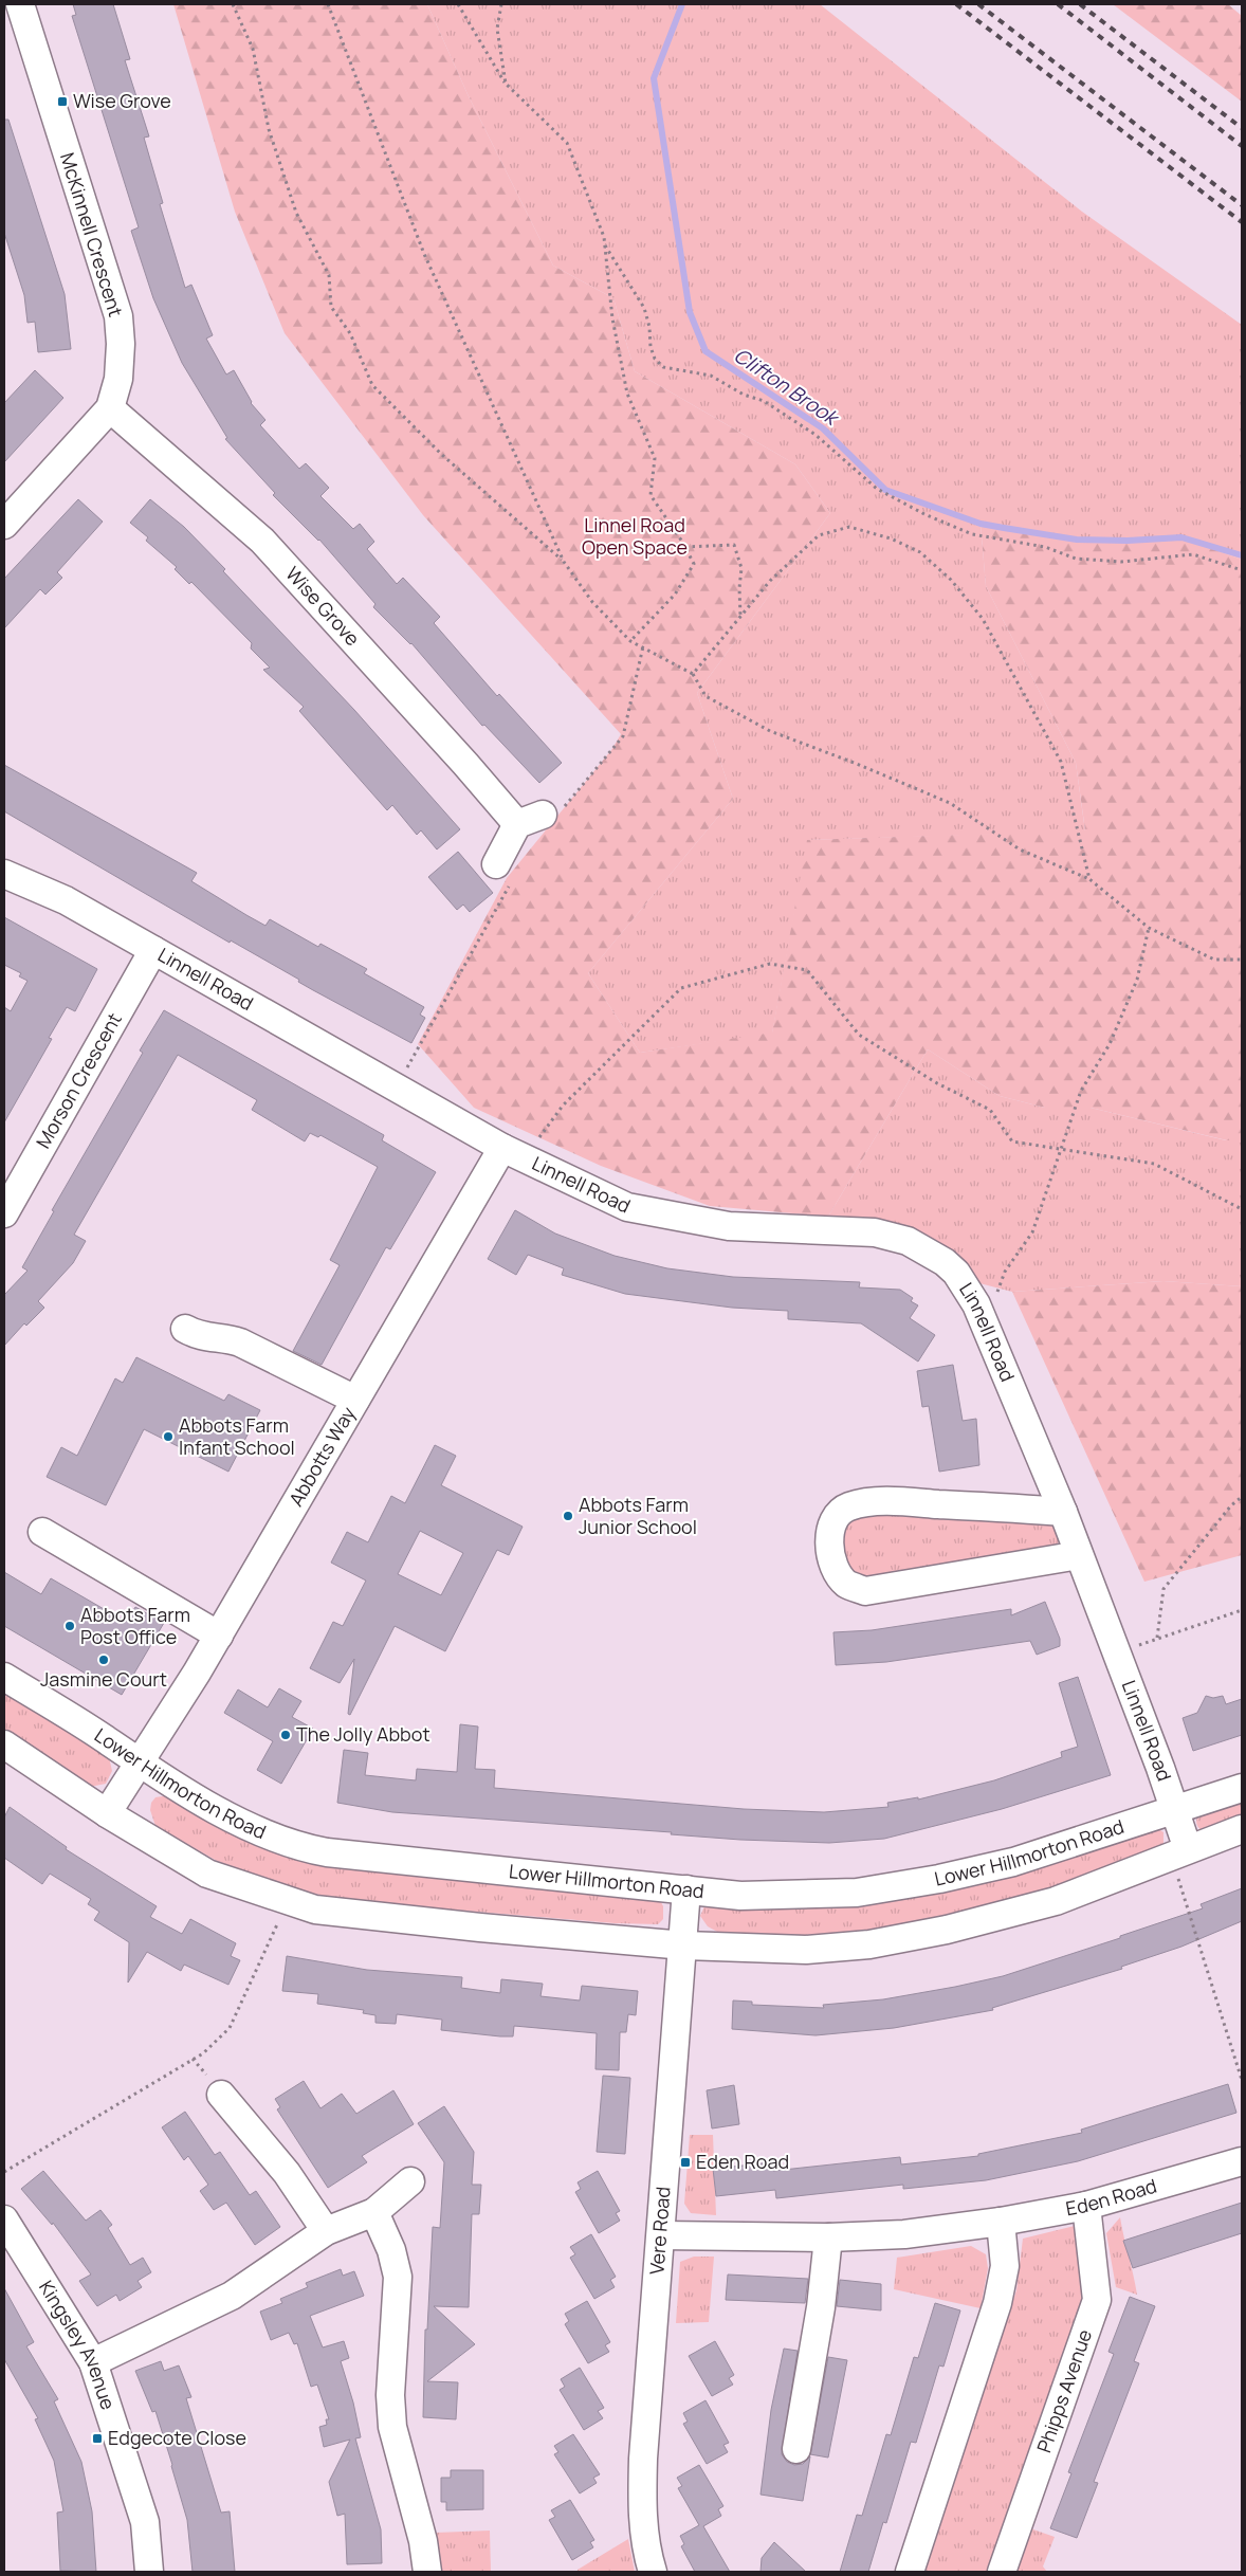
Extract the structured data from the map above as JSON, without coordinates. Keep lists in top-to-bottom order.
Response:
{
  "streets": {
    "street": [
      "McKinnell Crescent",
      "Wise Grove",
      "Linnell Road",
      "Morson Crescent",
      "Abbotts Way",
      "Lower Hillmorton Road",
      "Eden Road",
      "Vere Road",
      "Kingsley Avenue",
      "Phipps Avenue"
    ]
  },
  "crossings": [
    ["McKinnell Crescent", "Wise Grove"],
    ["Linnell Road", "Morson Crescent"],
    ["Linnell Road", "Abbotts Way"],
    ["Linnell Road", "Lower Hillmorton Road"],
    ["Abbotts Way", "Lower Hillmorton Road"],
    ["Lower Hillmorton Road", "Vere Road"],
    ["Eden Road", "Vere Road"],
    ["Eden Road", "Phipps Avenue"]
  ],
  "water": ["Clifton Brook"],
  "parks": ["Linnel Road Open Space"],
  "places": {
    "transit": ["Wise Grove", "Eden Road", "Edgecote Close"],
    "other": [
      "Abbots Farm Infant School",
      "Abbots Farm Junior School",
      "Abbots Farm Post Office",
      "Jasmine Court",
      "The Jolly Abbot"
    ]
  }
}
